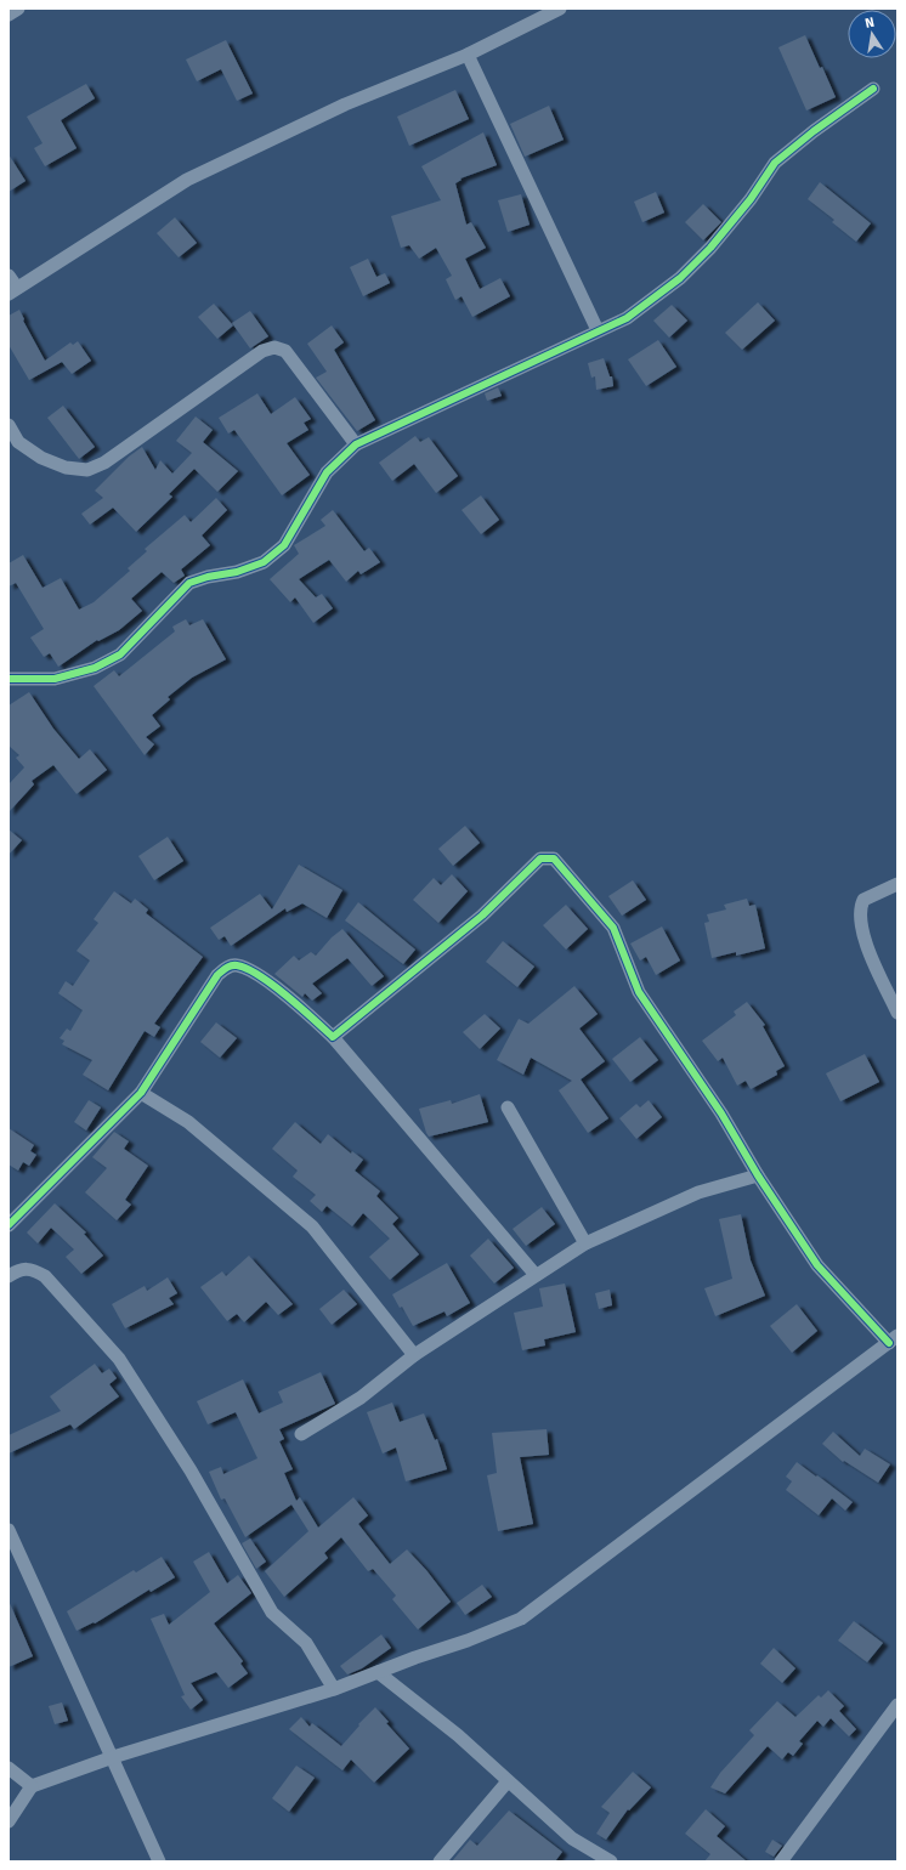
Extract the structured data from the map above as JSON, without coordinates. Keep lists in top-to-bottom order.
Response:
{
  "north": "top"
}
